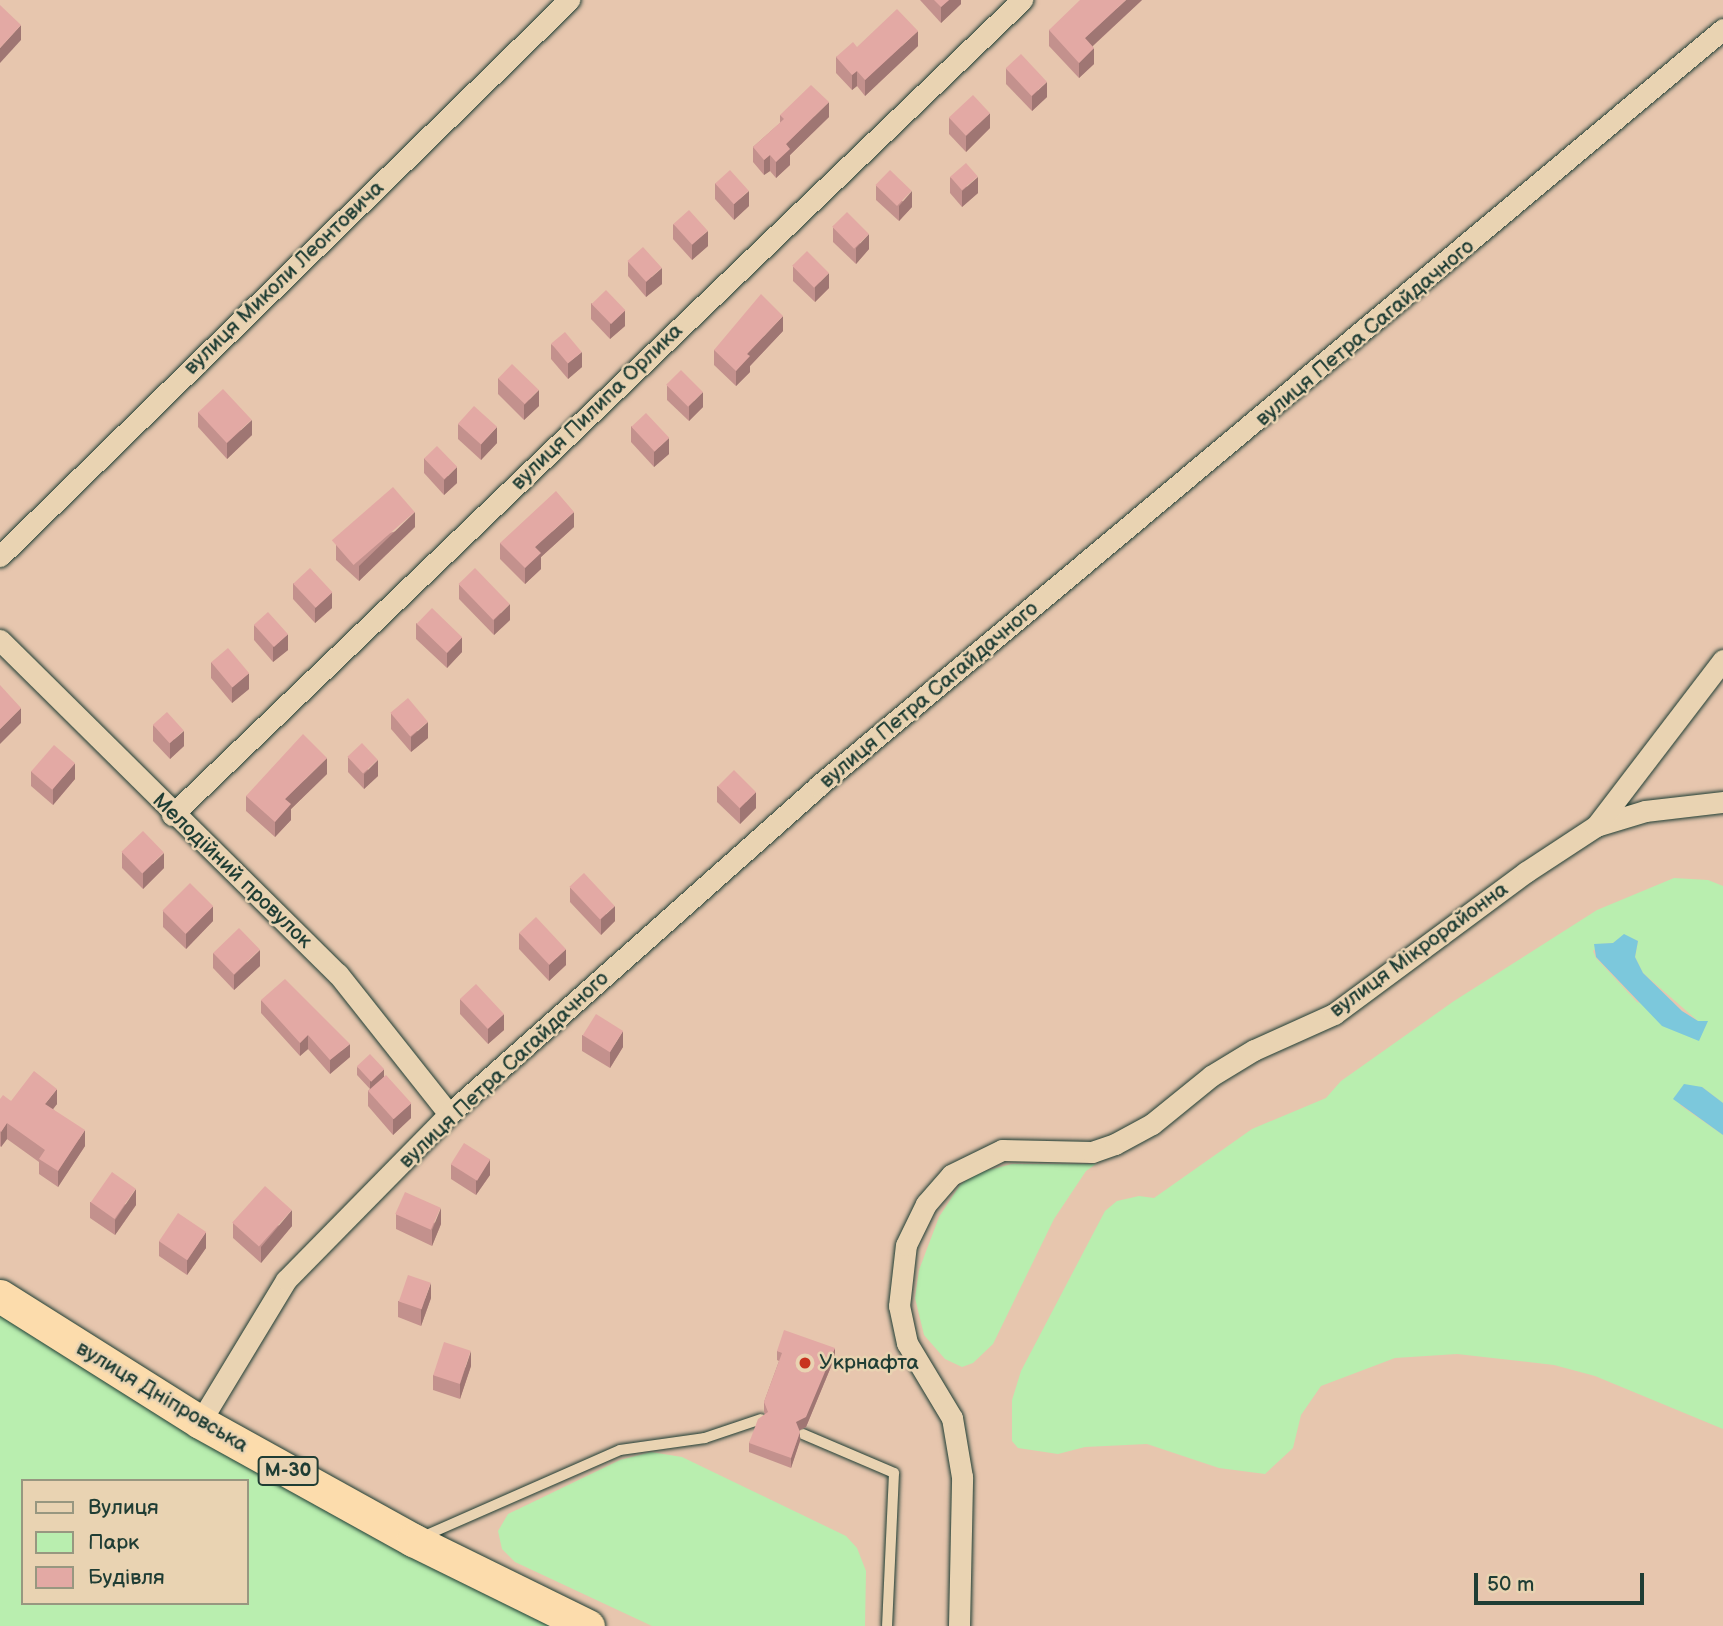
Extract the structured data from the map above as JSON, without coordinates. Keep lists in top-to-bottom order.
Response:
{
  "streets": {
    "highway": ["вулиця Дніпровська", "М-30"],
    "street": [
      "вулиця Миколи Леонтовича",
      "вулиця Петра Сагайдачного",
      "вулиця Пилипа Орлика",
      "Мелодійний провулок",
      "вулиця Мікрорайонна"
    ]
  },
  "crossings": [
    ["вулиця Петра Сагайдачного", "Мелодійний провулок"],
    ["вулиця Петра Сагайдачного", "вулиця Дніпровська"],
    ["вулиця Пилипа Орлика", "Мелодійний провулок"]
  ],
  "places": ["Укрнафта"],
  "legend": ["Вулиця", "Парк", "Будівля"],
  "scale_bar": "50 m"
}
